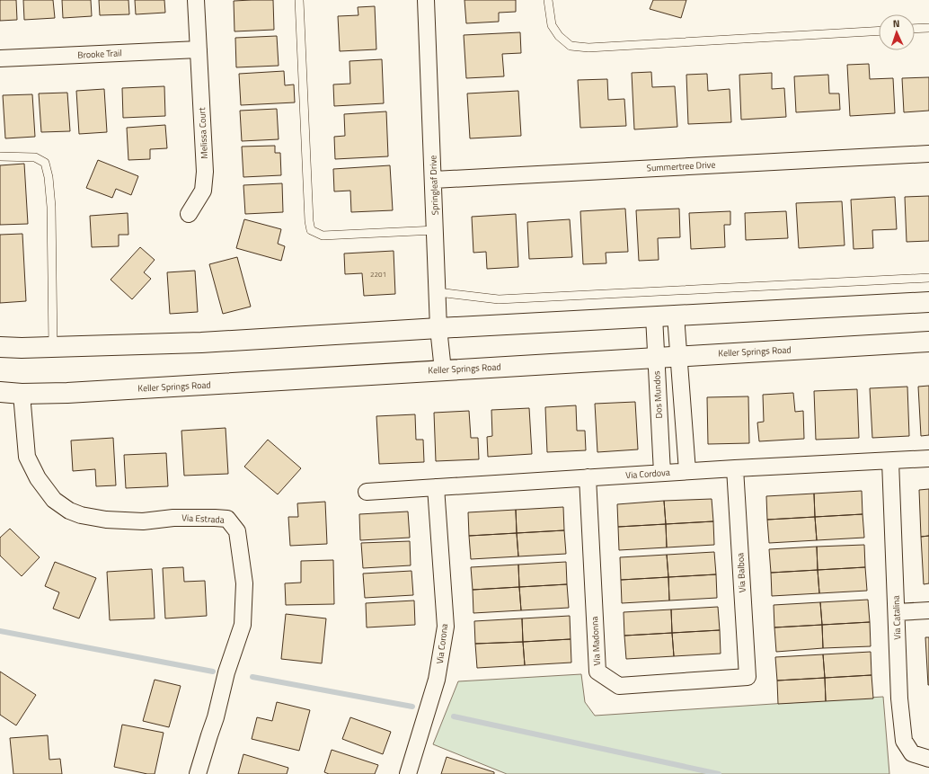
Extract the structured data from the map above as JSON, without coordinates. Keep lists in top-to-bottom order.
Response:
{
  "streets": {
    "main road": ["Keller Springs Road"],
    "street": [
      "Brooke Trail",
      "Melissa Court",
      "Summertree Drive",
      "Springleaf Drive",
      "Dos Mundos",
      "Via Cordova",
      "Via Estrada",
      "Via Balboa",
      "Via Catalina",
      "Via Madonna",
      "Via Corona"
    ]
  },
  "crossings": [
    ["Brooke Trail", "Melissa Court"],
    ["Summertree Drive", "Springleaf Drive"],
    ["Springleaf Drive", "Keller Springs Road"],
    ["Keller Springs Road", "Dos Mundos"],
    ["Keller Springs Road", "Via Estrada"],
    ["Dos Mundos", "Via Cordova"],
    ["Via Cordova", "Via Balboa"],
    ["Via Cordova", "Via Catalina"],
    ["Via Cordova", "Via Madonna"],
    ["Via Cordova", "Via Corona"],
    ["Via Balboa", "Via Madonna"]
  ],
  "house_numbers": ["2201"],
  "north": "top"
}
